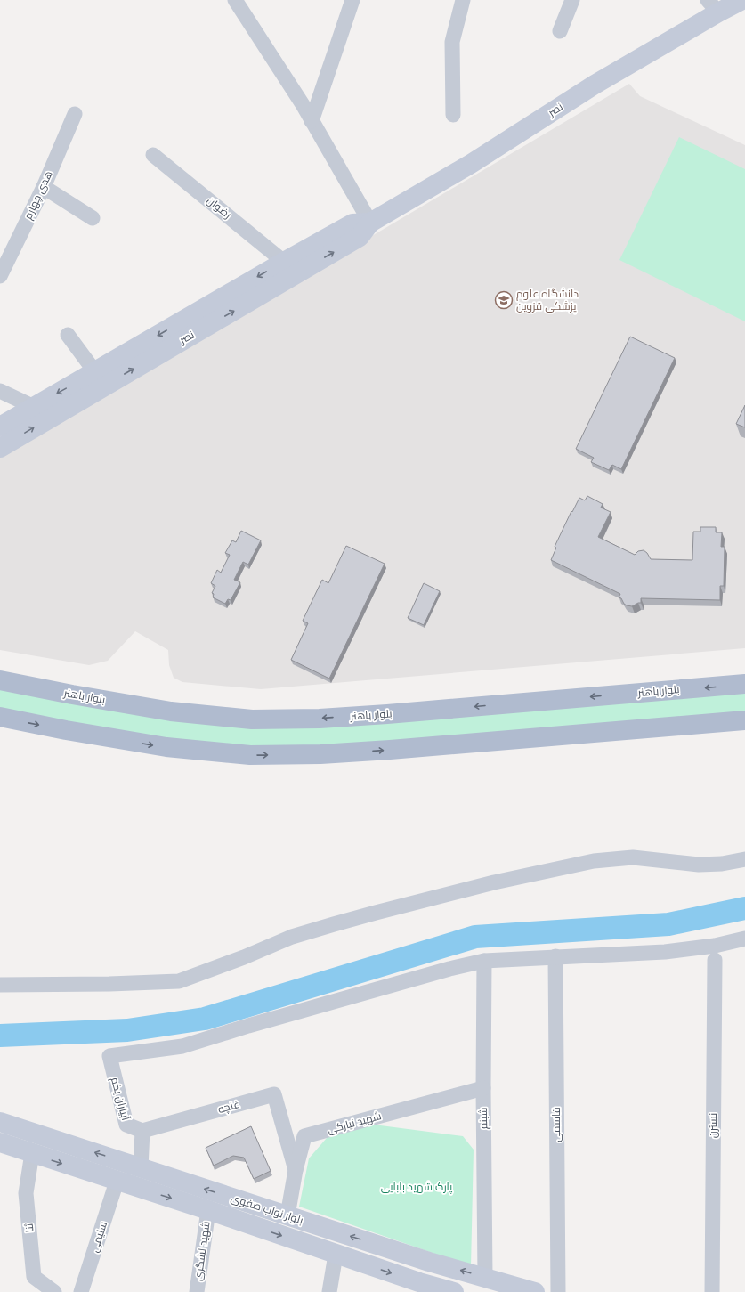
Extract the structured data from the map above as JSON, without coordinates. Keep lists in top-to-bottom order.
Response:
{
  "streets": {
    "main road": ["بلوار باهنر"],
    "street": [
      "نصر",
      "هدی چهارم",
      "رضوان",
      "آبیاران یکم",
      "غنچه",
      "شبنم",
      "شهید نیارکی",
      "قاسمی",
      "نسترن",
      "بلوار نواب صفوی",
      "ثنا",
      "سلیمی",
      "شهید لشگری"
    ]
  },
  "crossings": [
    ["نصر", "رضوان"],
    ["آبیاران یکم", "غنچه"],
    ["آبیاران یکم", "شبنم"],
    ["غنچه", "شهید نیارکی"],
    ["شبنم", "شهید نیارکی"],
    ["شبنم", "بلوار نواب صفوی"],
    ["شهید نیارکی", "بلوار نواب صفوی"],
    ["بلوار نواب صفوی", "ثنا"],
    ["بلوار نواب صفوی", "سلیمی"],
    ["بلوار نواب صفوی", "شهید لشگری"]
  ],
  "parks": ["پارک شهید بابایی"],
  "places": {
    "school or university": ["دانشگاه علوم پزشکی قزوین"]
  }
}
